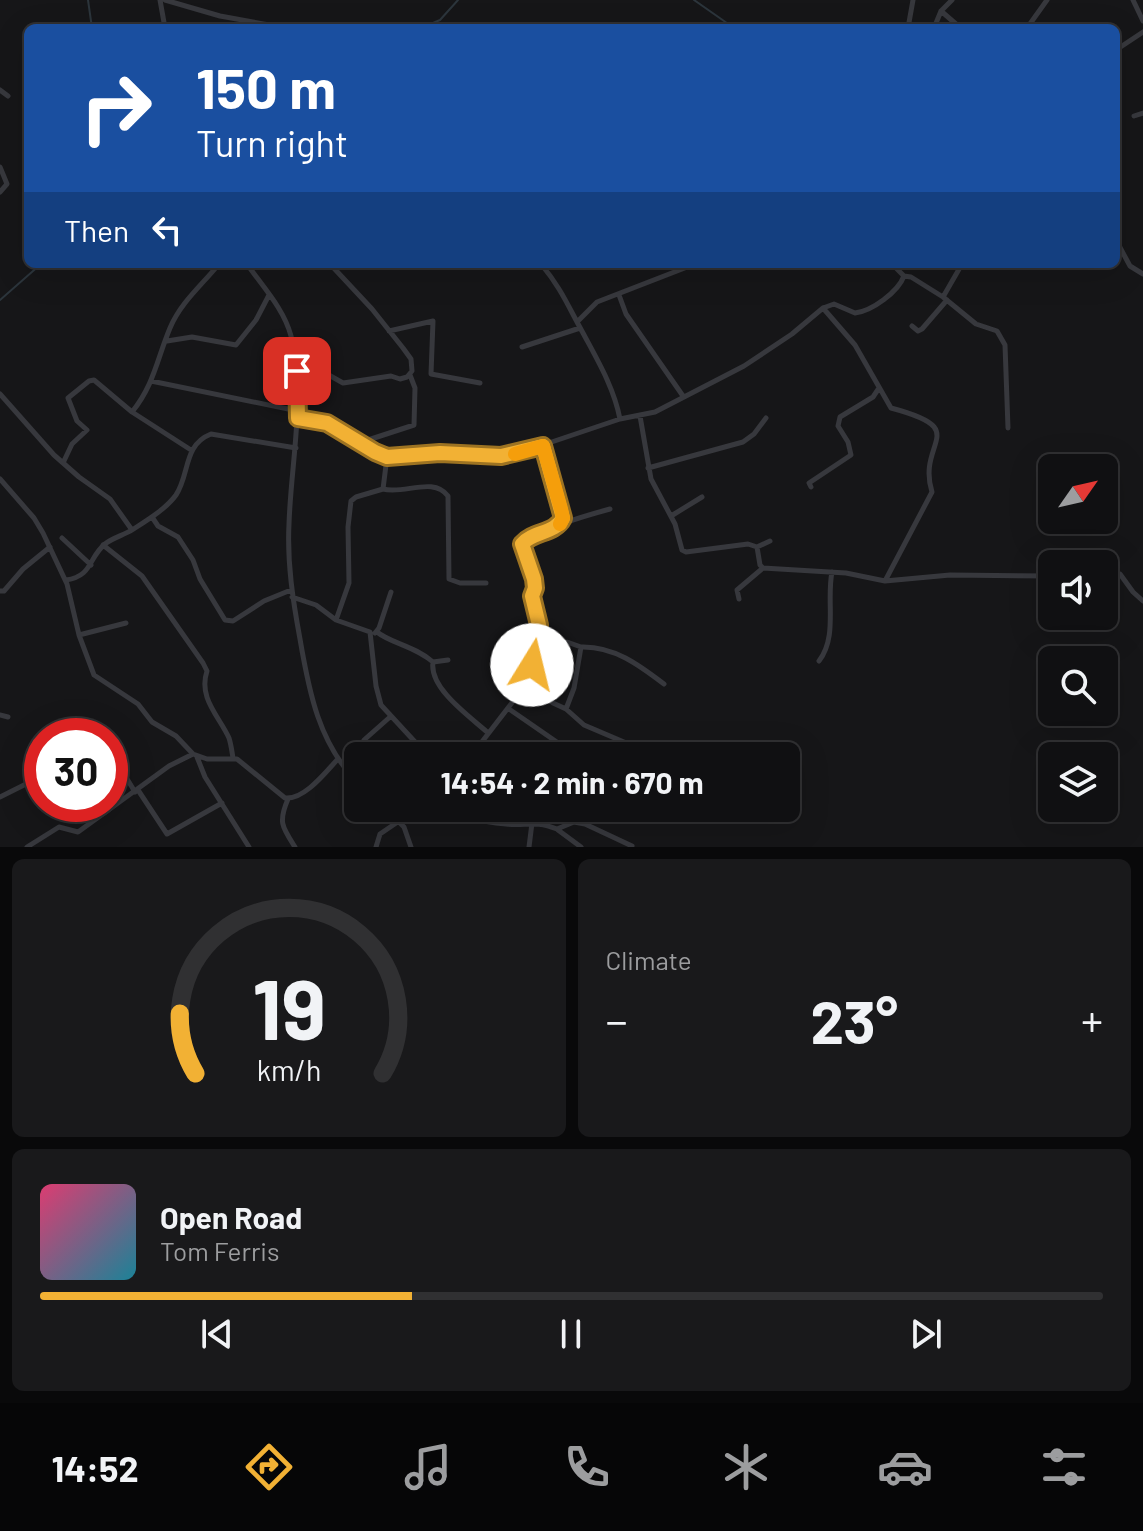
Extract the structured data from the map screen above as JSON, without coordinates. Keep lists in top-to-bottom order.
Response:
{
  "north": "top right",
  "page": {
    "turn": ["150 m", "Turn right"],
    "then": "Then",
    "limit": "30",
    "trip": "14:54 · 2 min · 670 m",
    "tile": "Climate",
    "heat": ["−", "23°", "+"],
    "song": ["Open Road", "Tom Ferris"],
    "tabs": "14:52",
    "gauge": ["19", "km/h"]
  }
}
